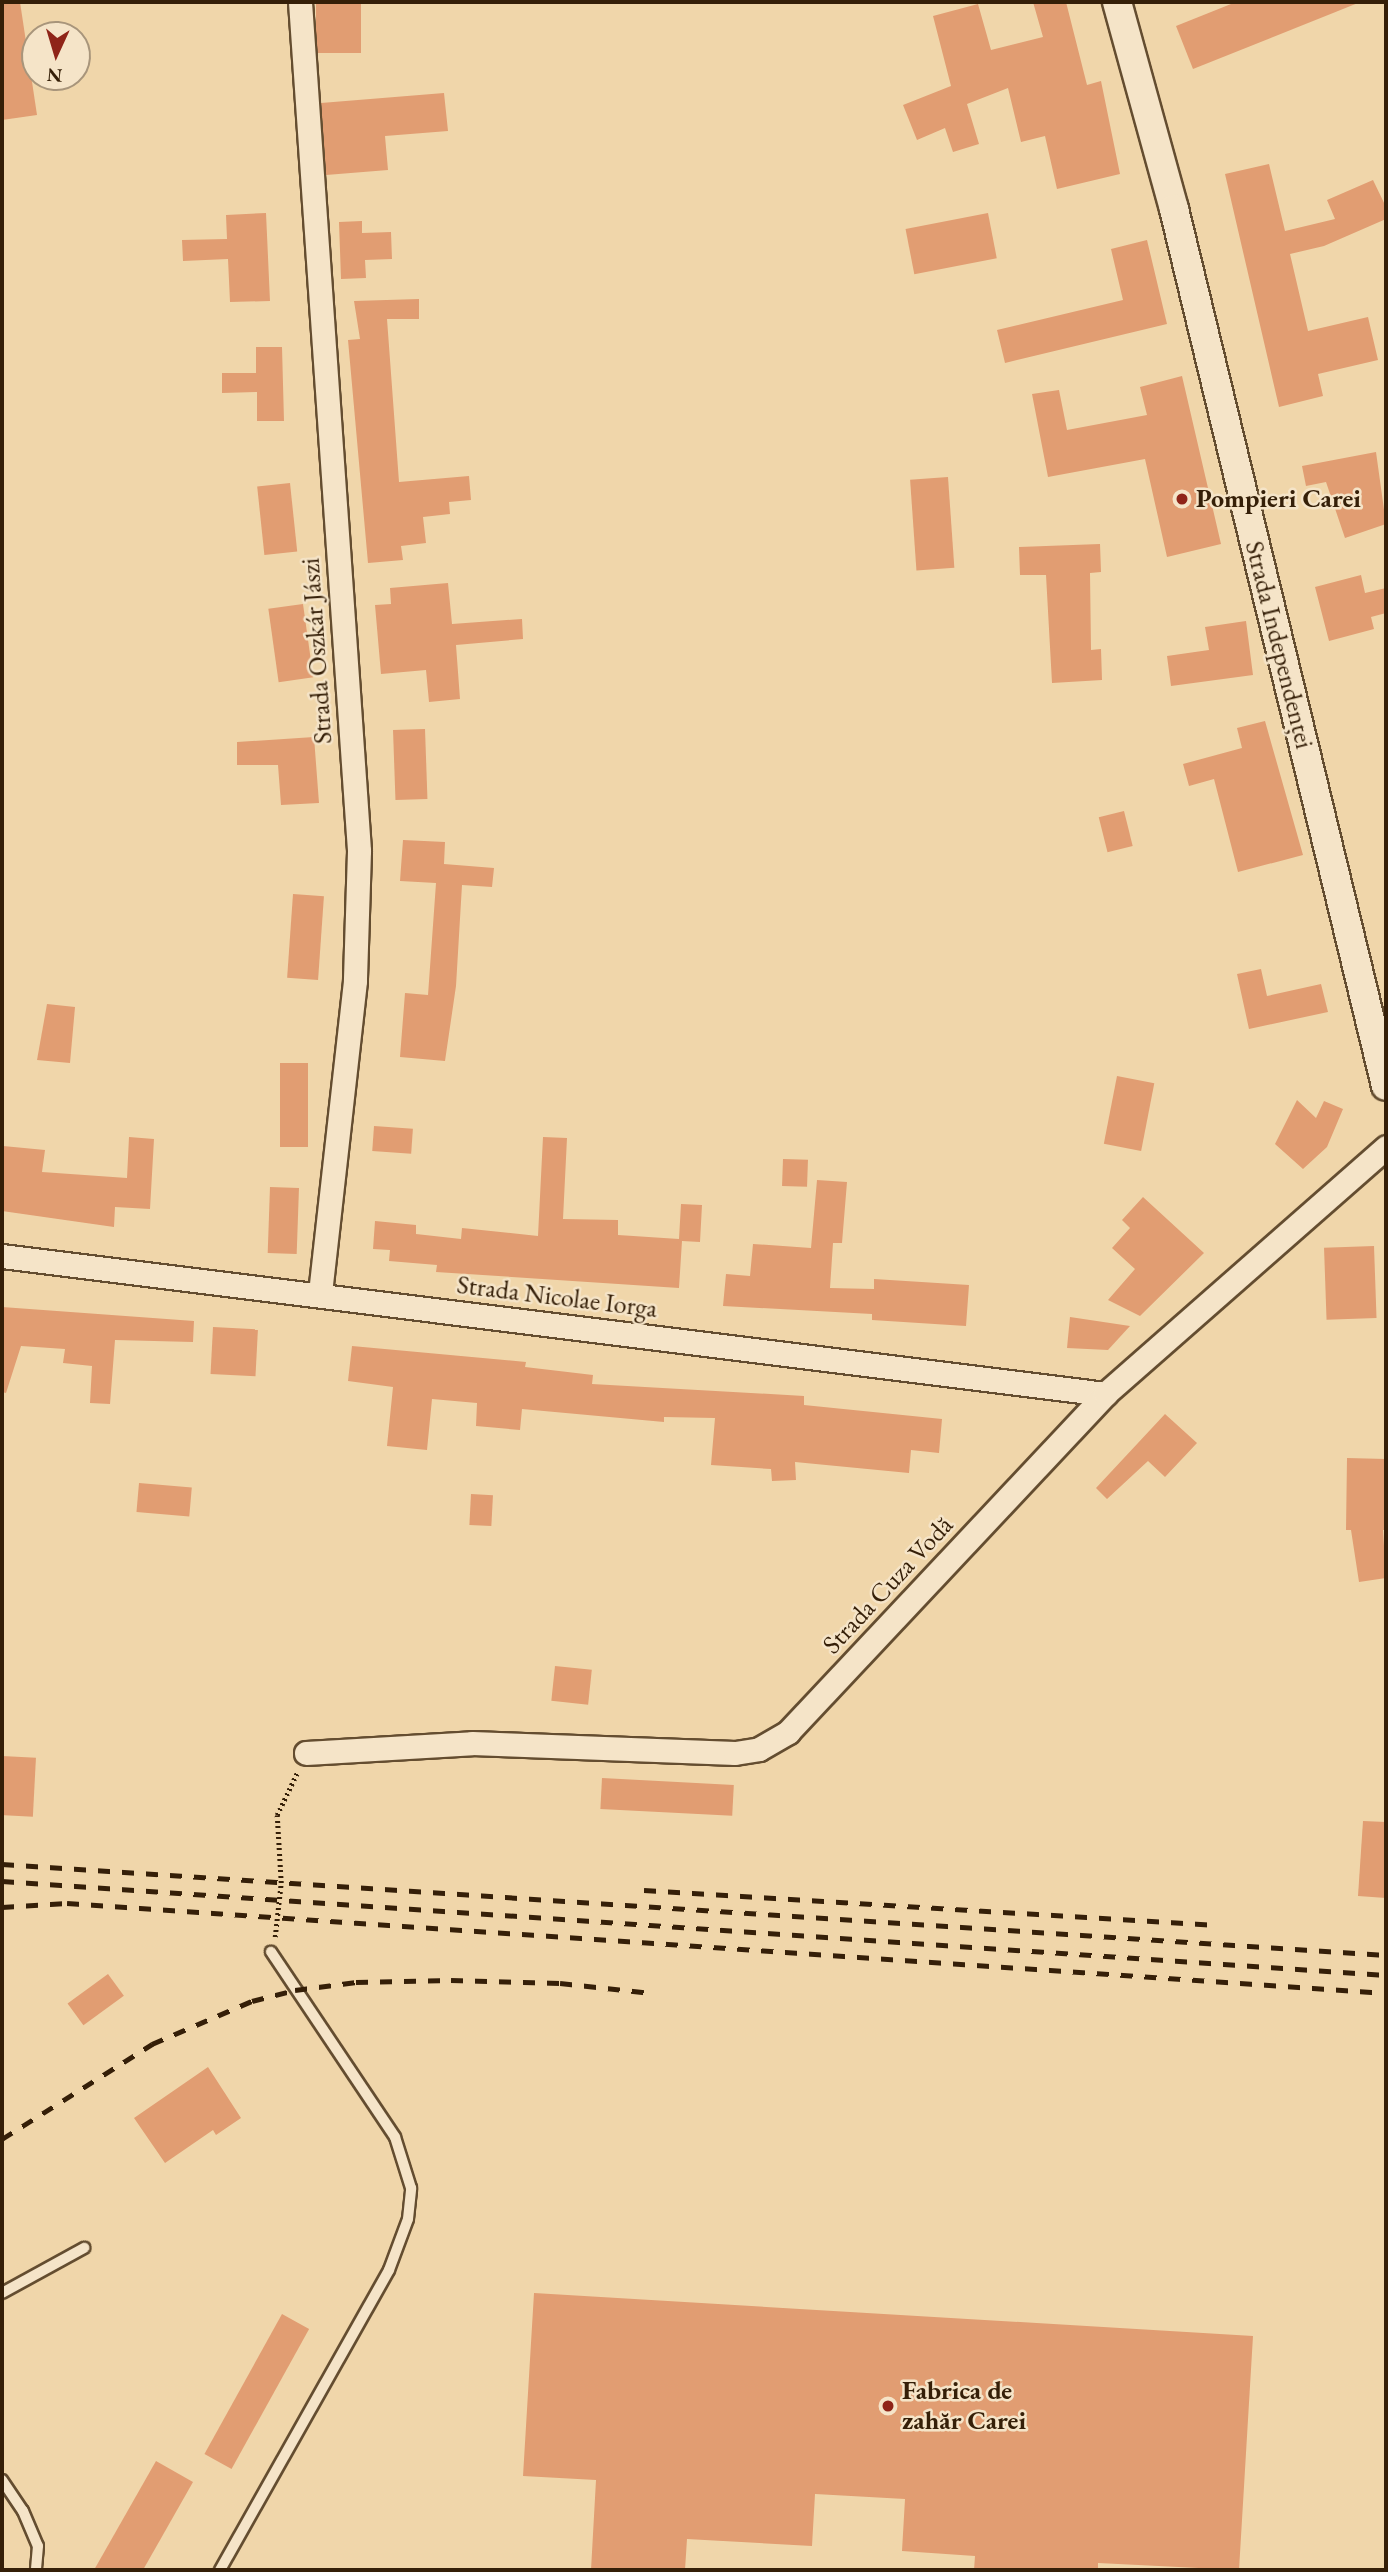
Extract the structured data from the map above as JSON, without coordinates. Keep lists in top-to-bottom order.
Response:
{
  "streets": {
    "street": [
      "Strada Independenței",
      "Strada Oszkár Jászi",
      "Strada Nicolae Iorga",
      "Strada Cuza Vodă"
    ]
  },
  "crossings": [
    ["Strada Oszkár Jászi", "Strada Nicolae Iorga"],
    ["Strada Nicolae Iorga", "Strada Cuza Vodă"]
  ],
  "places": ["Pompieri Carei", "Fabrica de zahăr Carei"],
  "north": "bottom"
}
